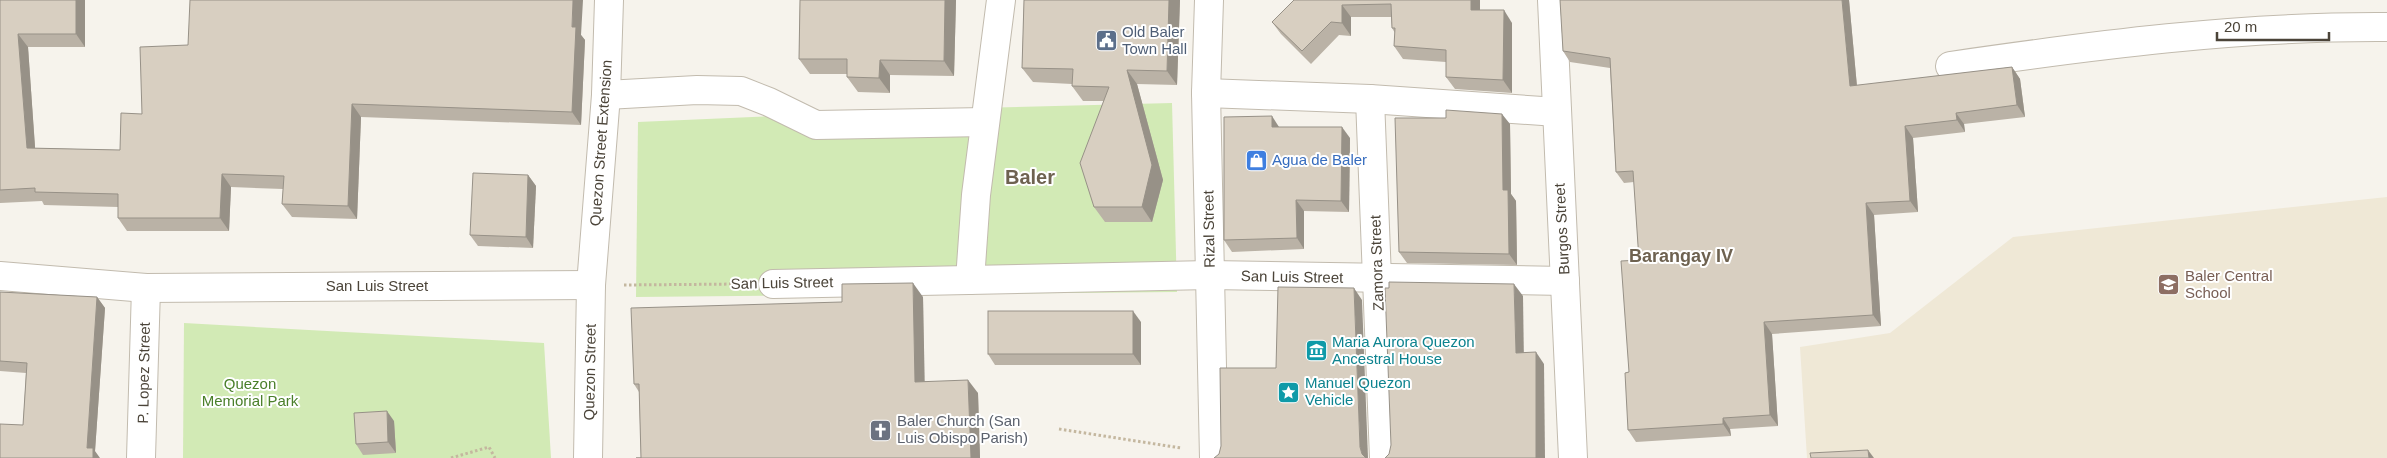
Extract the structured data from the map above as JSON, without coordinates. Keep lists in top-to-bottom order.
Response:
{
  "streets": {
    "street": [
      "Quezon Street Extension",
      "Rizal Street",
      "Burgos Street",
      "Zamora Street",
      "San Luis Street",
      "Quezon Street",
      "P. Lopez Street"
    ]
  },
  "crossings": [
    ["Quezon Street Extension", "San Luis Street"],
    ["Quezon Street Extension", "Quezon Street"],
    ["Rizal Street", "San Luis Street"],
    ["Burgos Street", "San Luis Street"],
    ["Zamora Street", "San Luis Street"],
    ["San Luis Street", "Quezon Street"],
    ["San Luis Street", "P. Lopez Street"]
  ],
  "districts": ["Baler", "Barangay IV"],
  "parks": ["Quezon Memorial Park"],
  "places": {
    "public building": ["Old Baler Town Hall"],
    "shop": ["Agua de Baler"],
    "school or university": ["Baler Central School"],
    "museum": ["Maria Aurora Quezon Ancestral House"],
    "place": ["Manuel Quezon Vehicle"],
    "church": ["Baler Church (San Luis Obispo Parish)"]
  },
  "scale_bar": "20 m"
}
